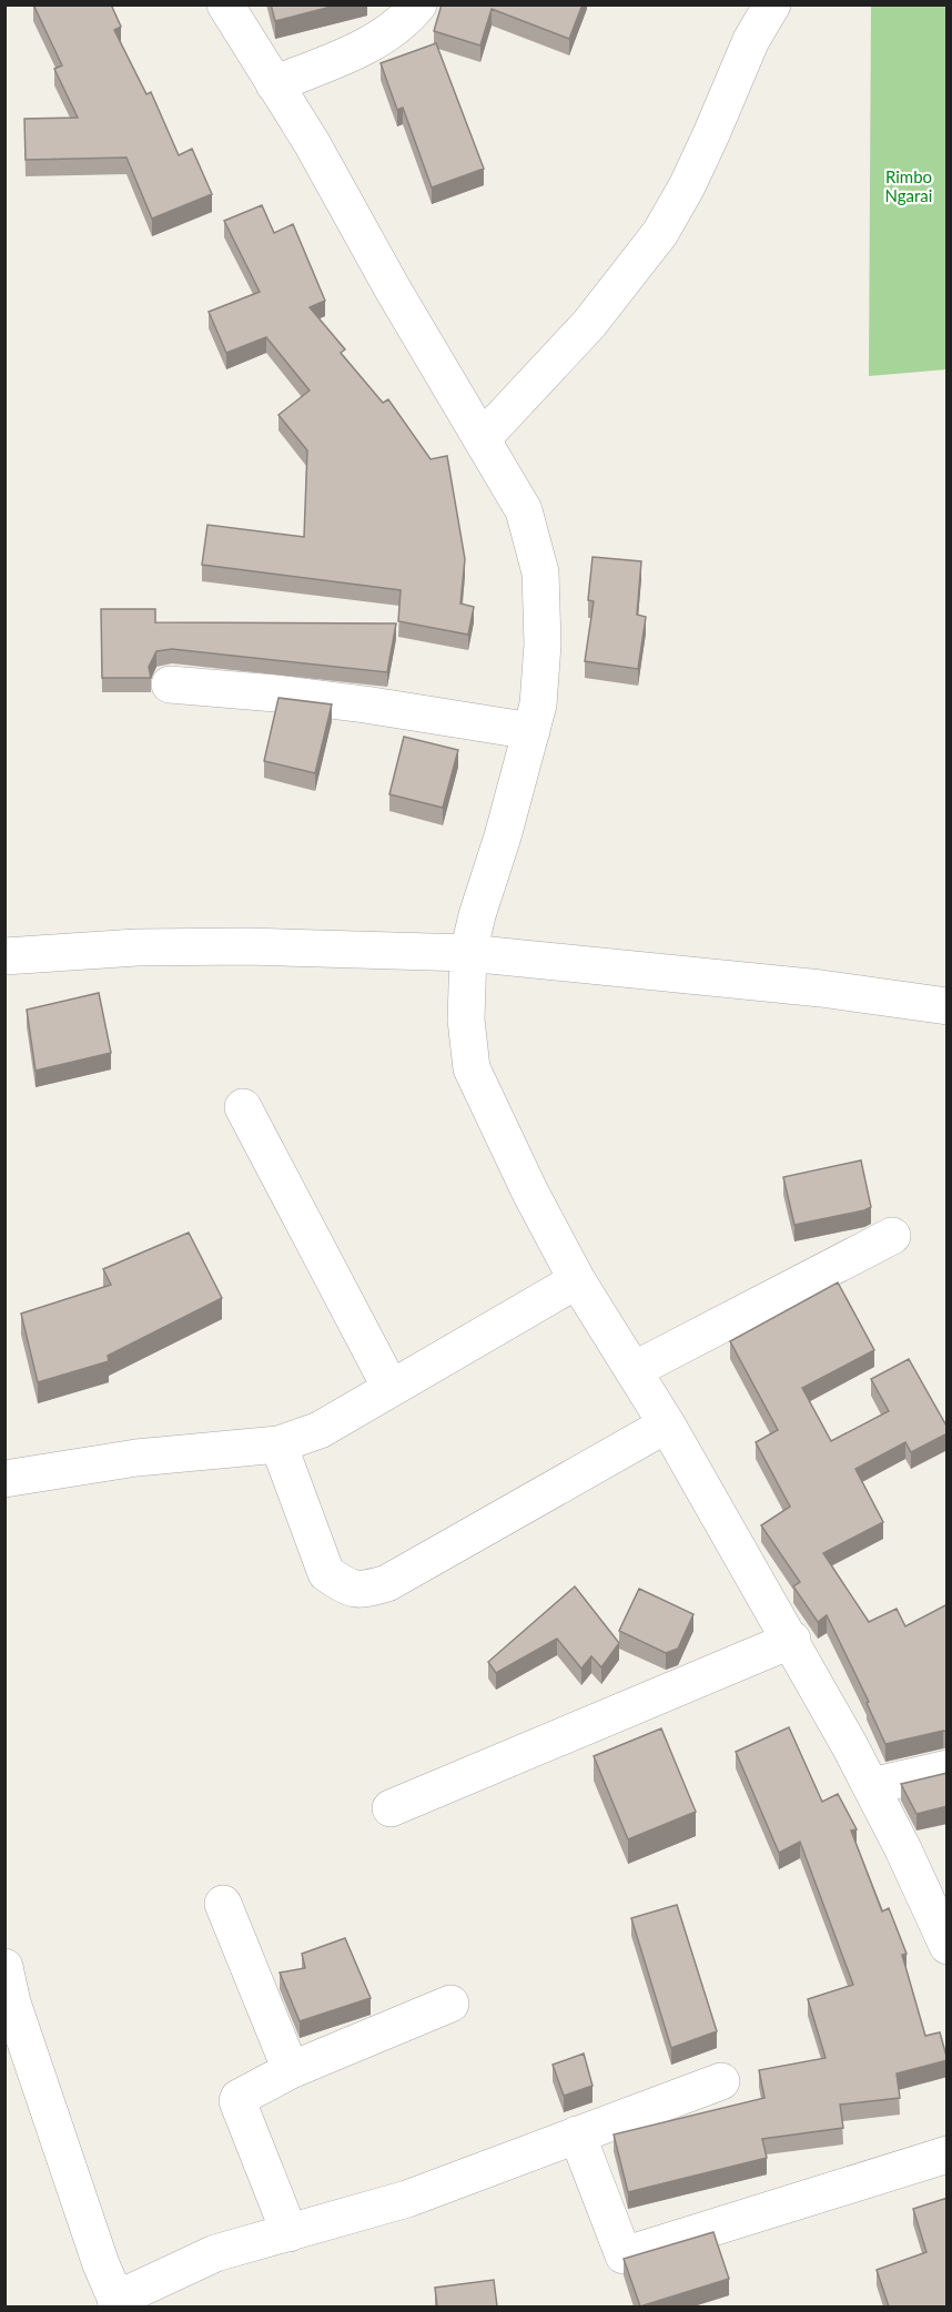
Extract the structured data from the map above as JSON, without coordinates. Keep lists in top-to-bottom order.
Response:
{
  "parks": ["Rimbo Ngarai"]
}
